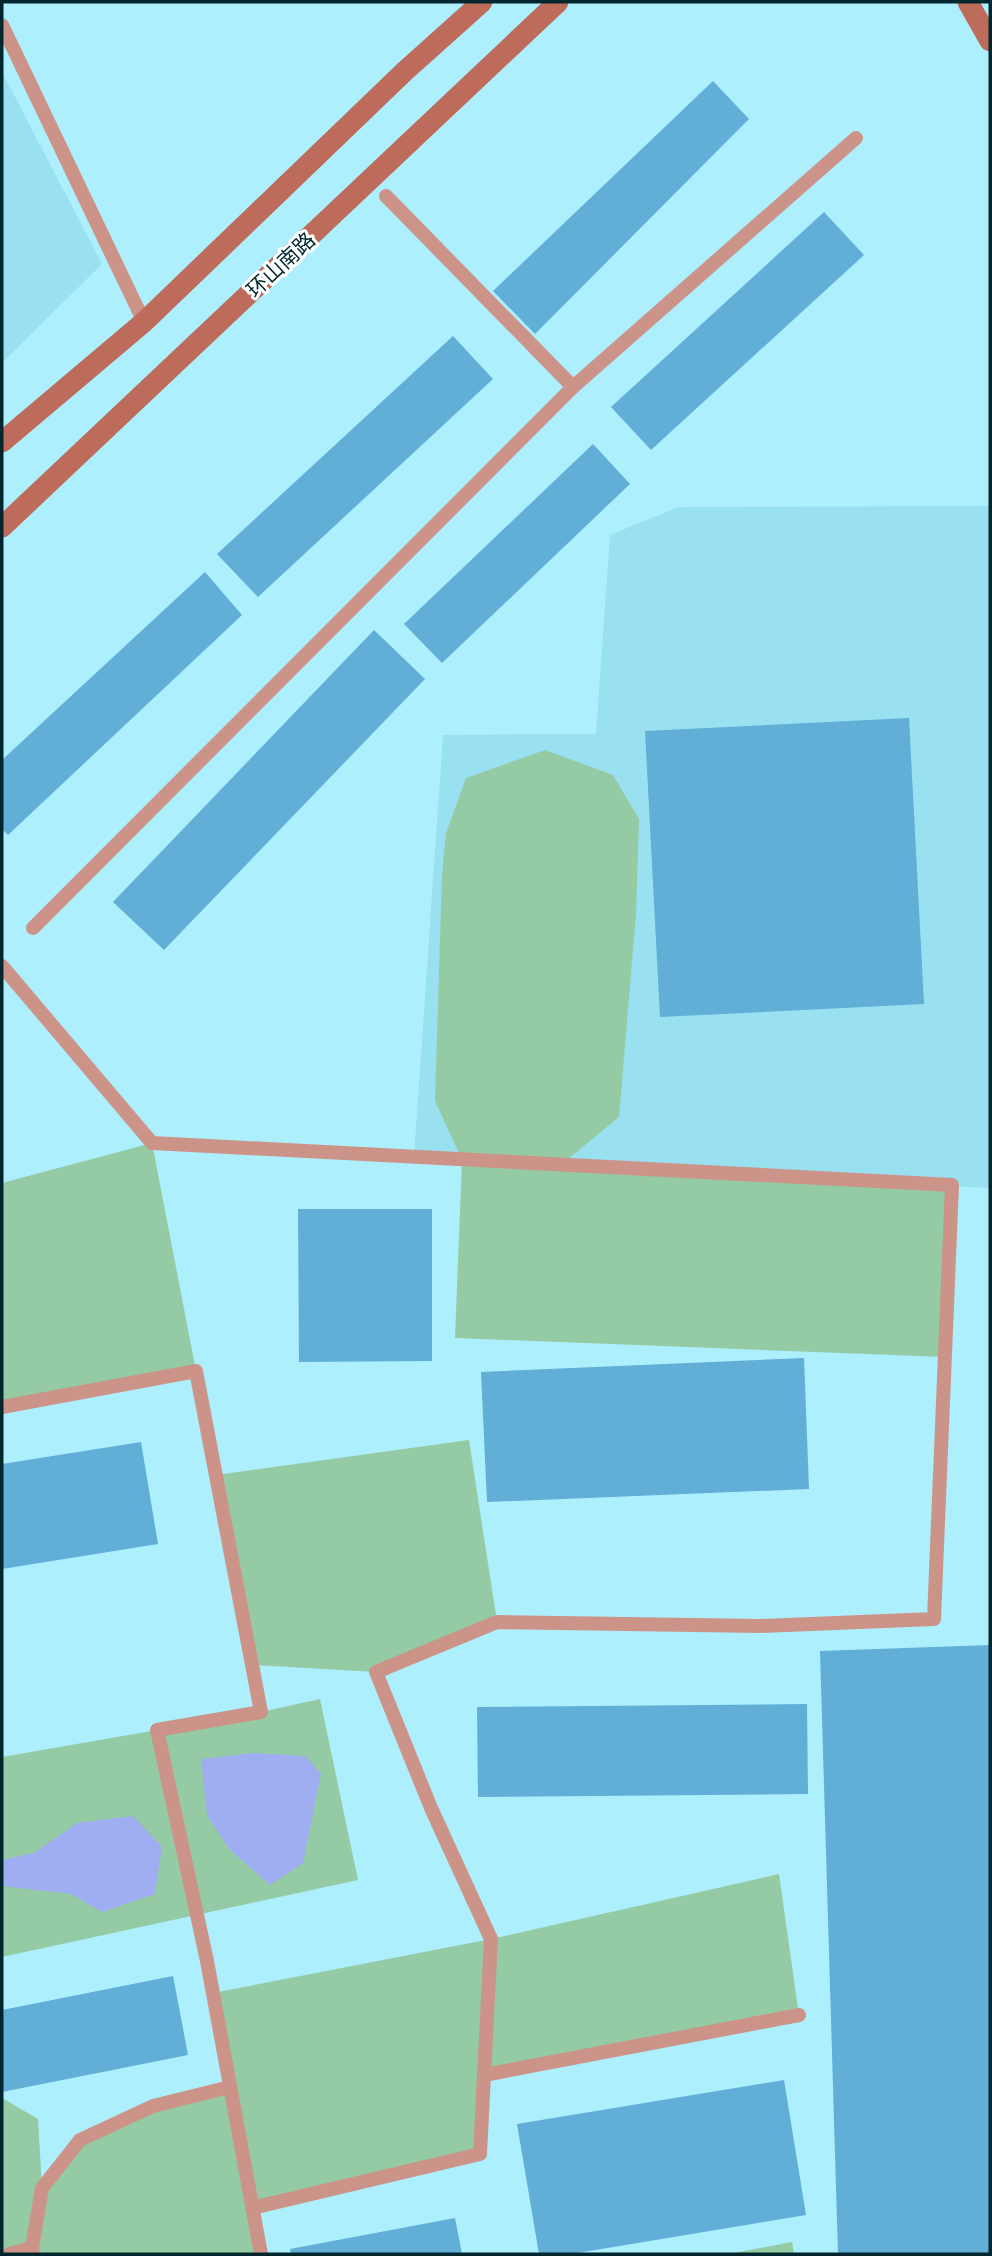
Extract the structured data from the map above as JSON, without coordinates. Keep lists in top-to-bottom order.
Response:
{
  "streets": {
    "main road": ["环山南路"]
  }
}
